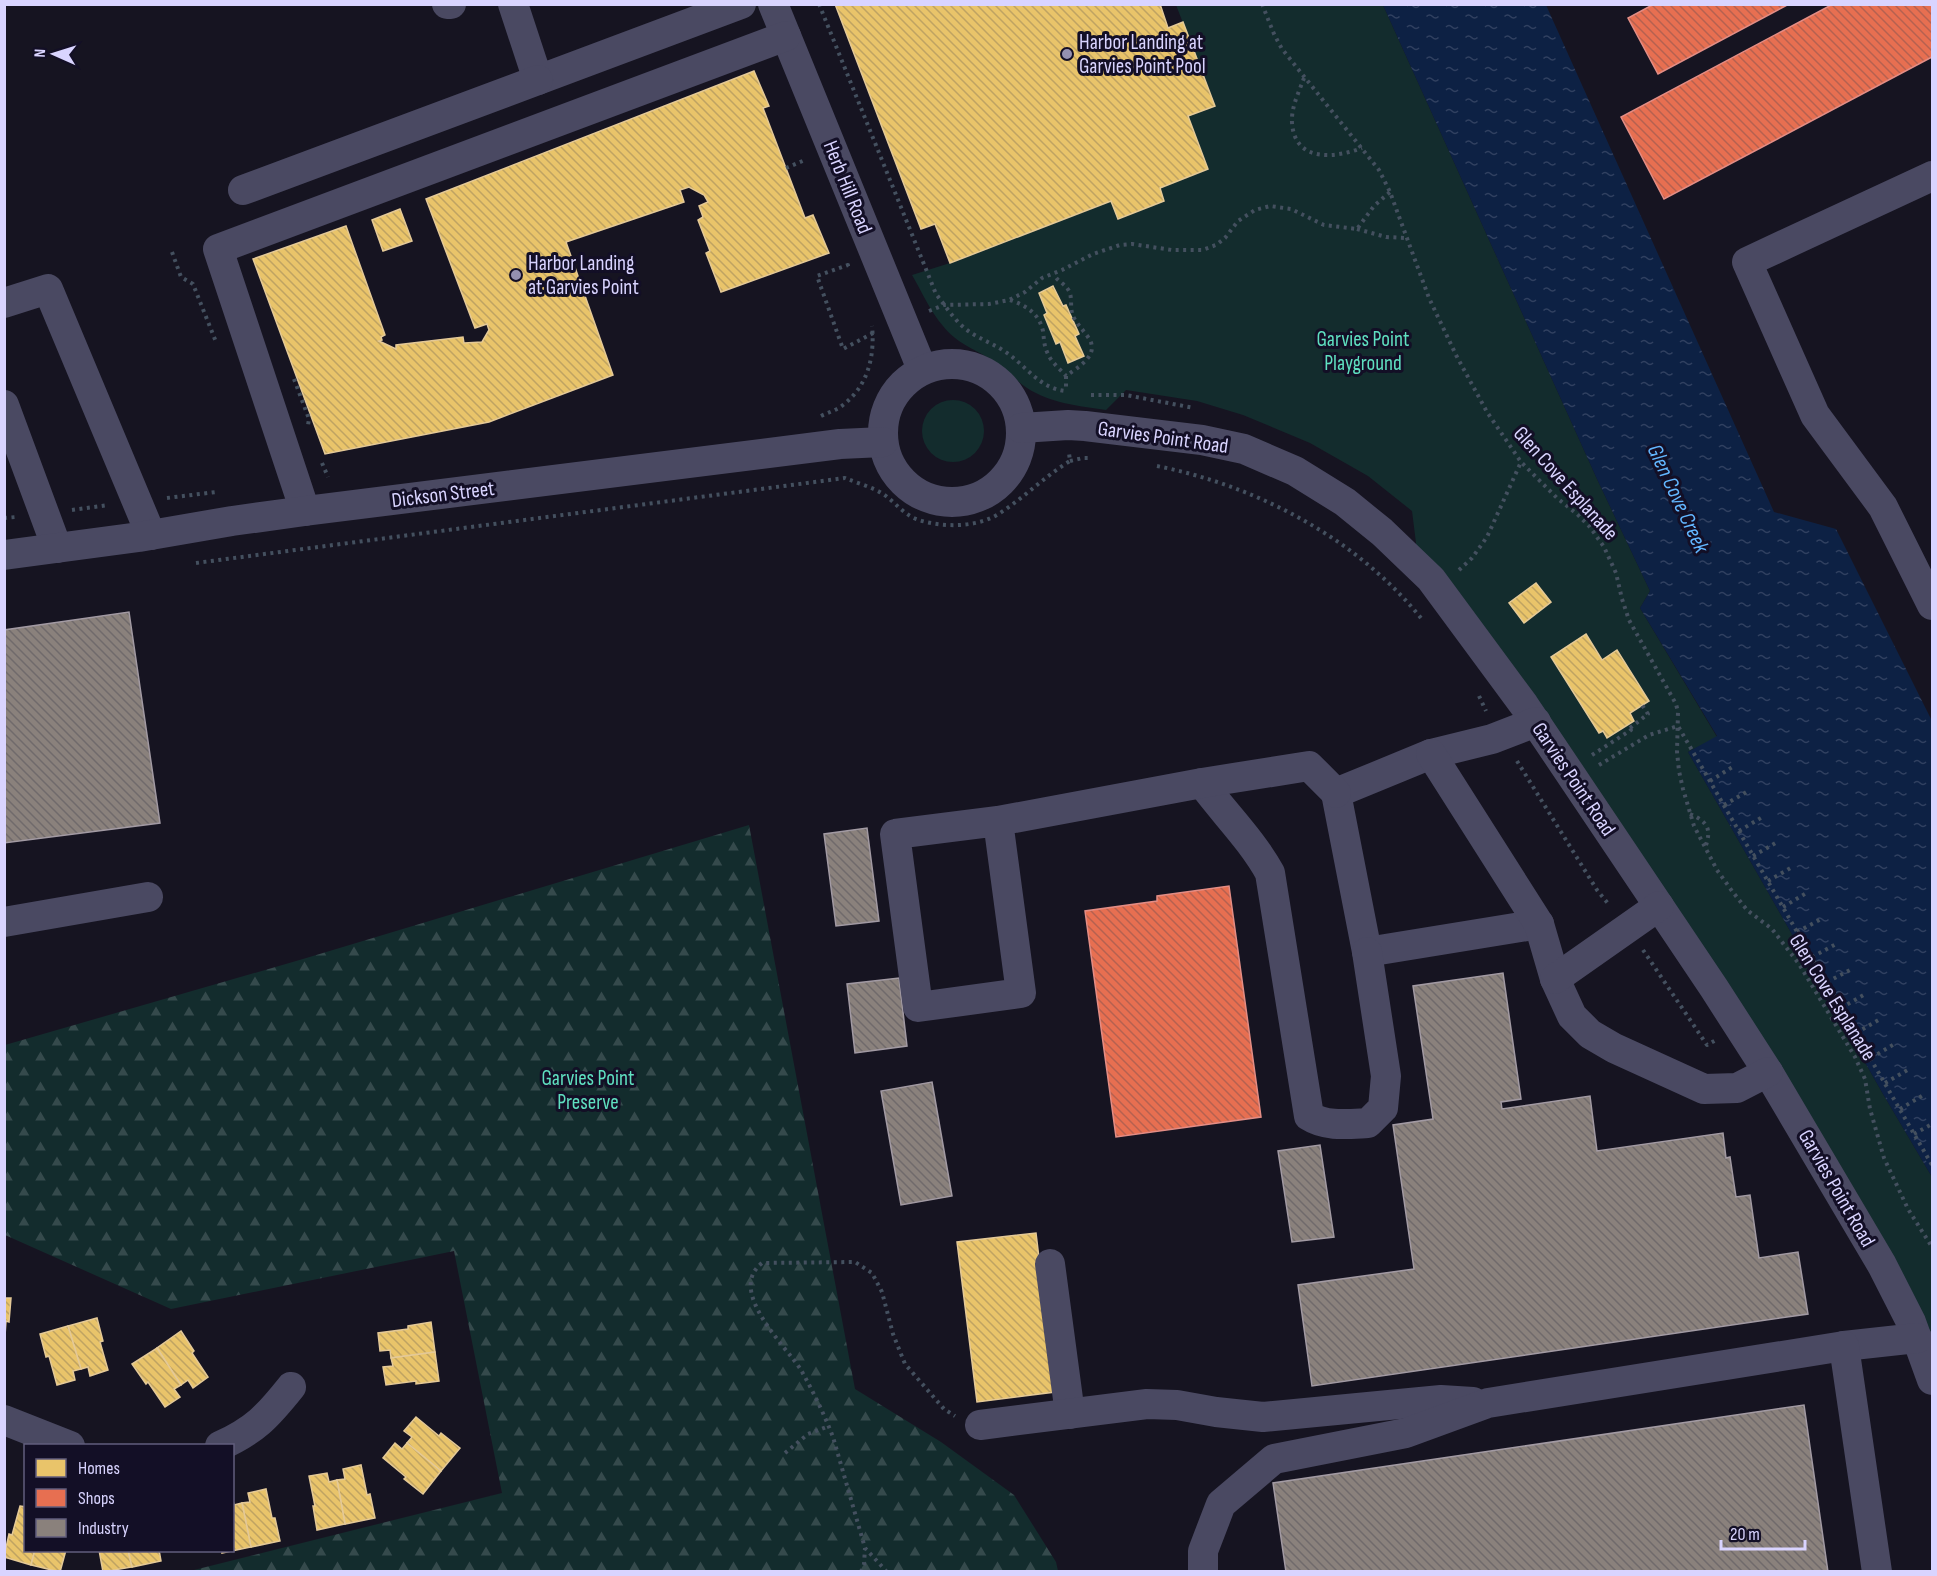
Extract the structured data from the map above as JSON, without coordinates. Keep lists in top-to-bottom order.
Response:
{
  "streets": {
    "street": ["Herb Hill Road", "Garvies Point Road", "Dickson Street"],
    "path": ["Glen Cove Esplanade"]
  },
  "crossings": [
    ["Herb Hill Road", "Garvies Point Road"],
    ["Herb Hill Road", "Dickson Street"],
    ["Garvies Point Road", "Dickson Street"]
  ],
  "water": ["Glen Cove Creek"],
  "parks": ["Garvies Point Playground", "Garvies Point Preserve"],
  "places": ["Harbor Landing at Garvies Point Pool", "Harbor Landing at Garvies Point"],
  "legend": ["Homes", "Shops", "Industry"],
  "scale_bar": "20 m",
  "north": "left"
}
